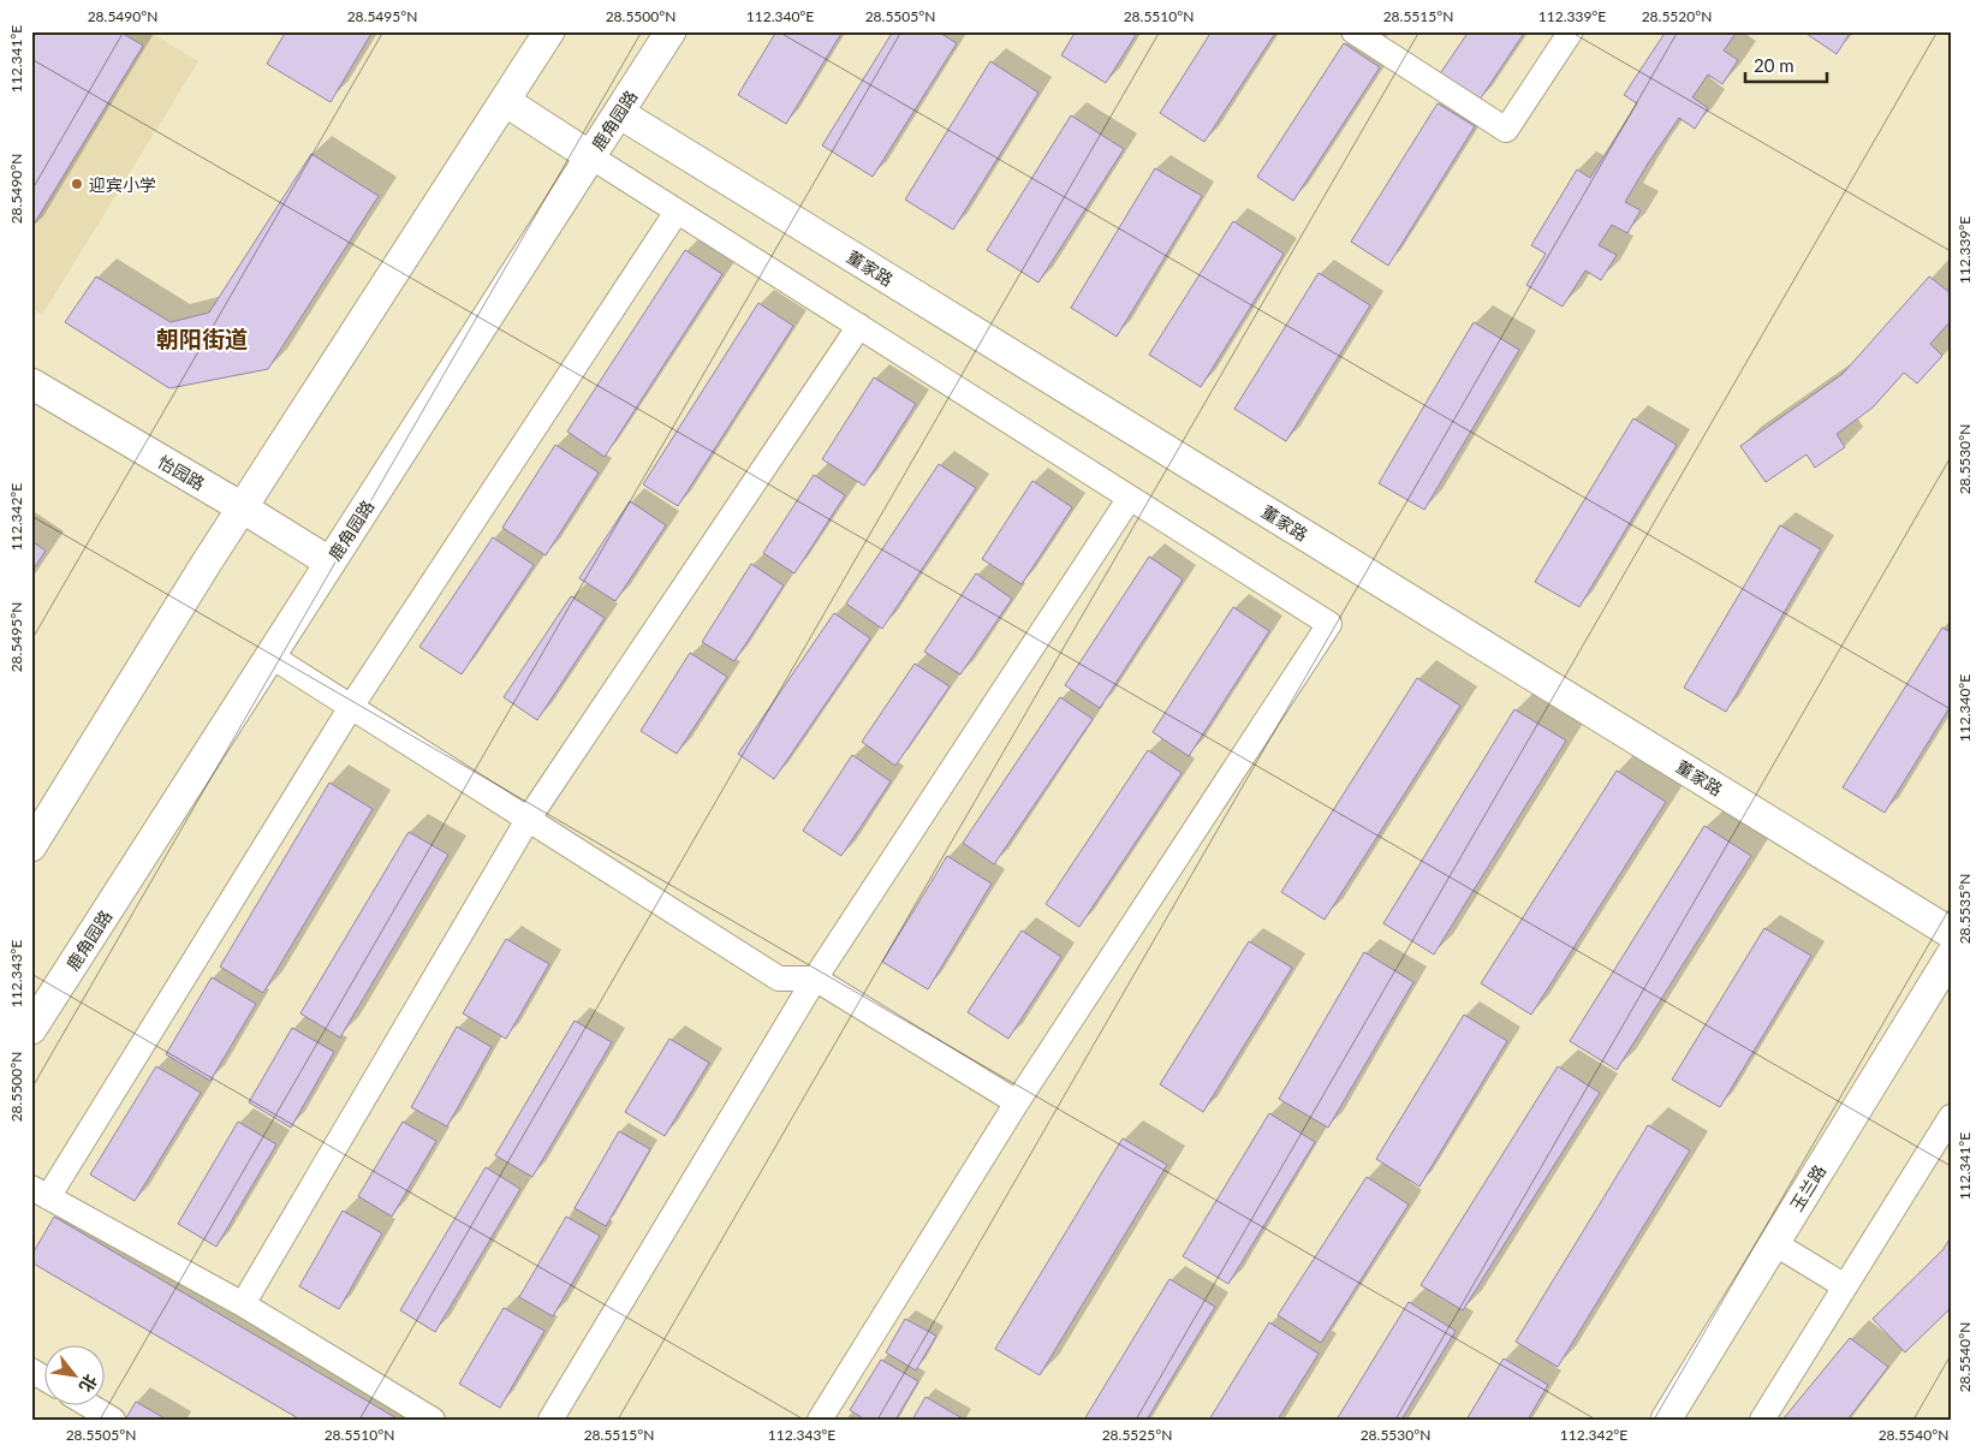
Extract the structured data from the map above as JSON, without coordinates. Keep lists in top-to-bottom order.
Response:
{
  "streets": {
    "street": [
      "鹿角园路",
      "董家路",
      "怡园路",
      "玉兰路"
    ]
  },
  "crossings": [
    ["鹿角园路", "董家路"],
    ["鹿角园路", "怡园路"]
  ],
  "districts": ["朝阳街道"],
  "places": ["迎宾小学"],
  "scale_bar": "20 m",
  "north": "bottom right",
  "coordinates": [
    "28.5490°N",
    "28.5495°N",
    "28.5500°N",
    "112.340°E",
    "28.5505°N",
    "28.5510°N",
    "28.5515°N",
    "112.339°E",
    "28.5520°N",
    "112.341°E",
    "28.5530°N",
    "112.342°E",
    "28.5535°N",
    "112.343°E",
    "28.5540°N",
    "28.5525°N"
  ]
}
